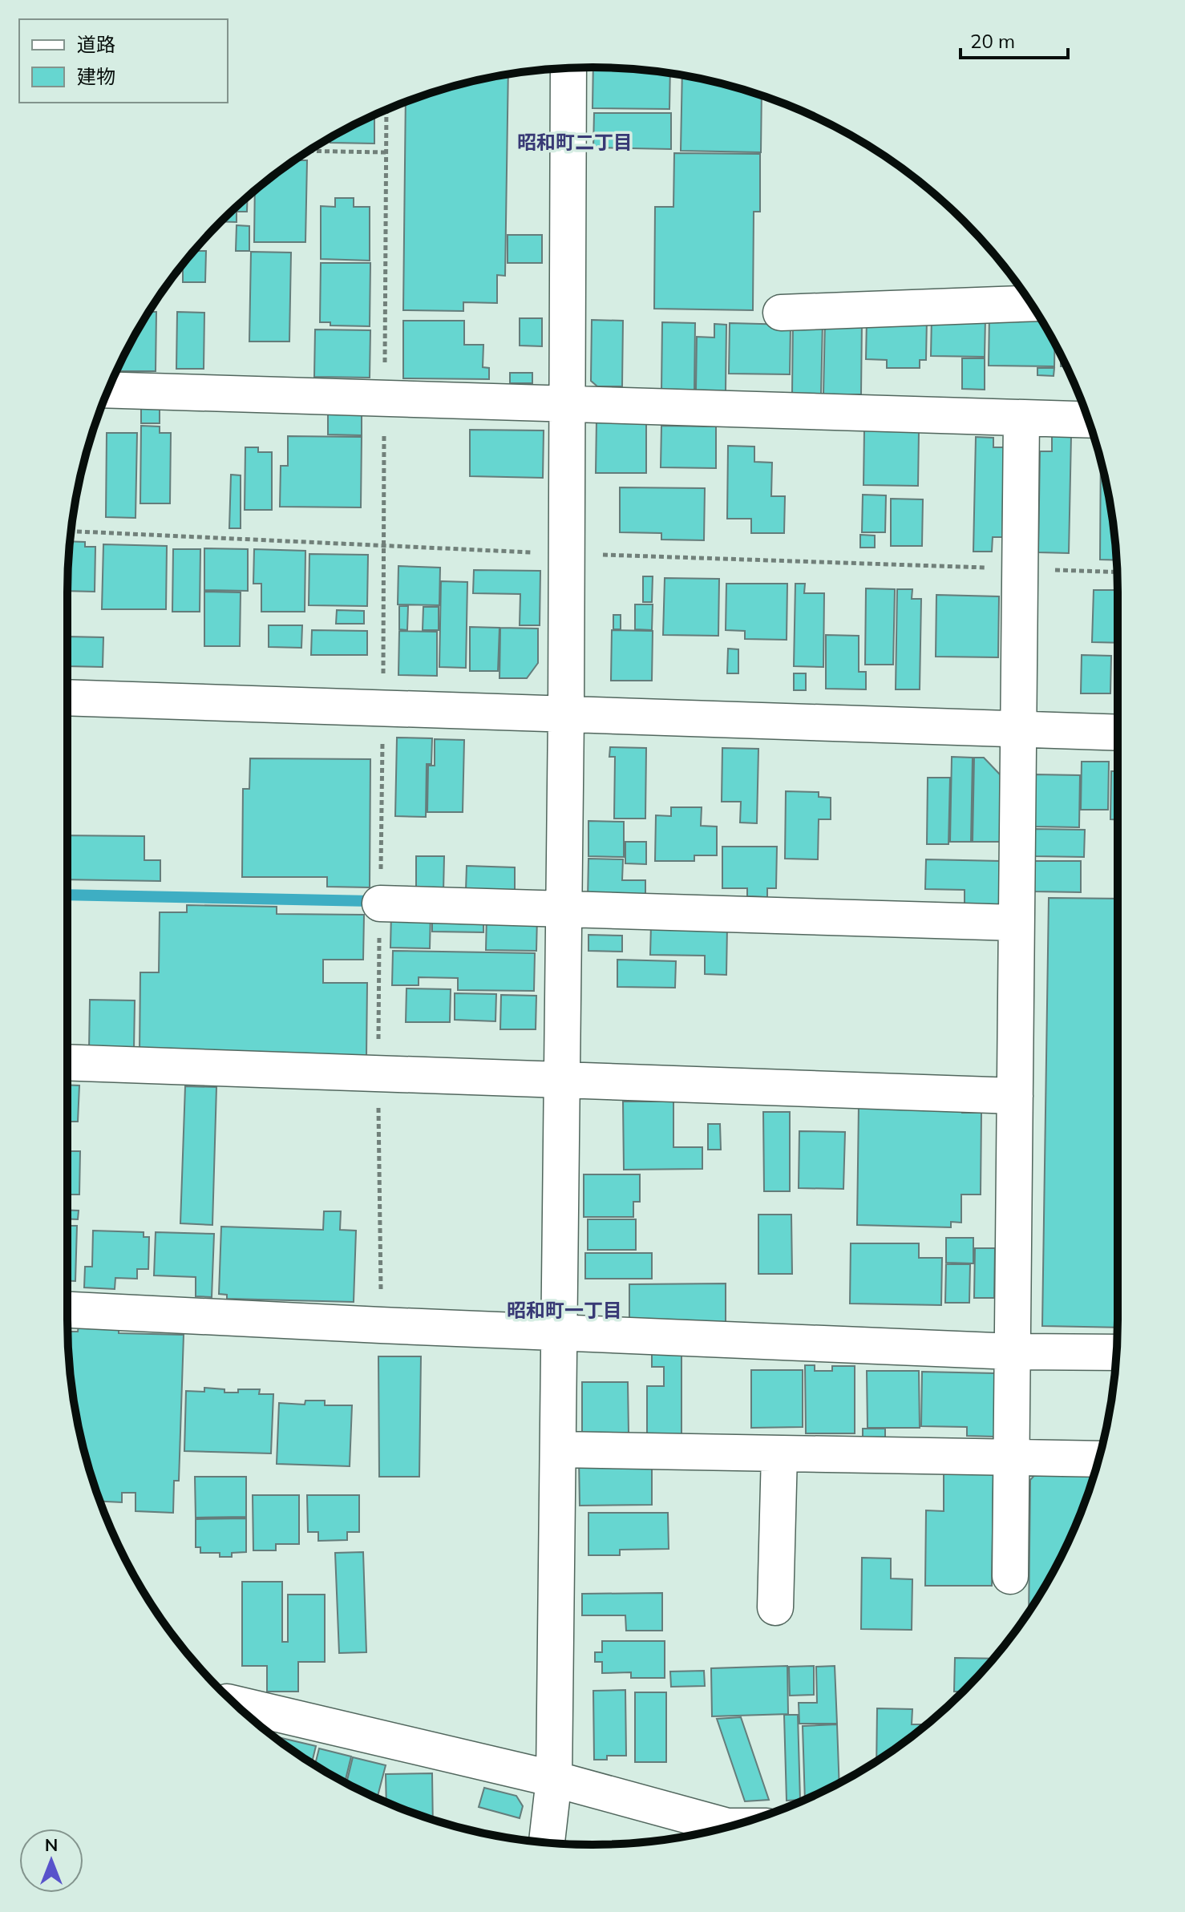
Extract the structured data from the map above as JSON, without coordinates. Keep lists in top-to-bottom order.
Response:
{
  "districts": ["昭和町二丁目", "昭和町一丁目"],
  "legend": ["道路", "建物"],
  "scale_bar": "20 m",
  "north": "top"
}
